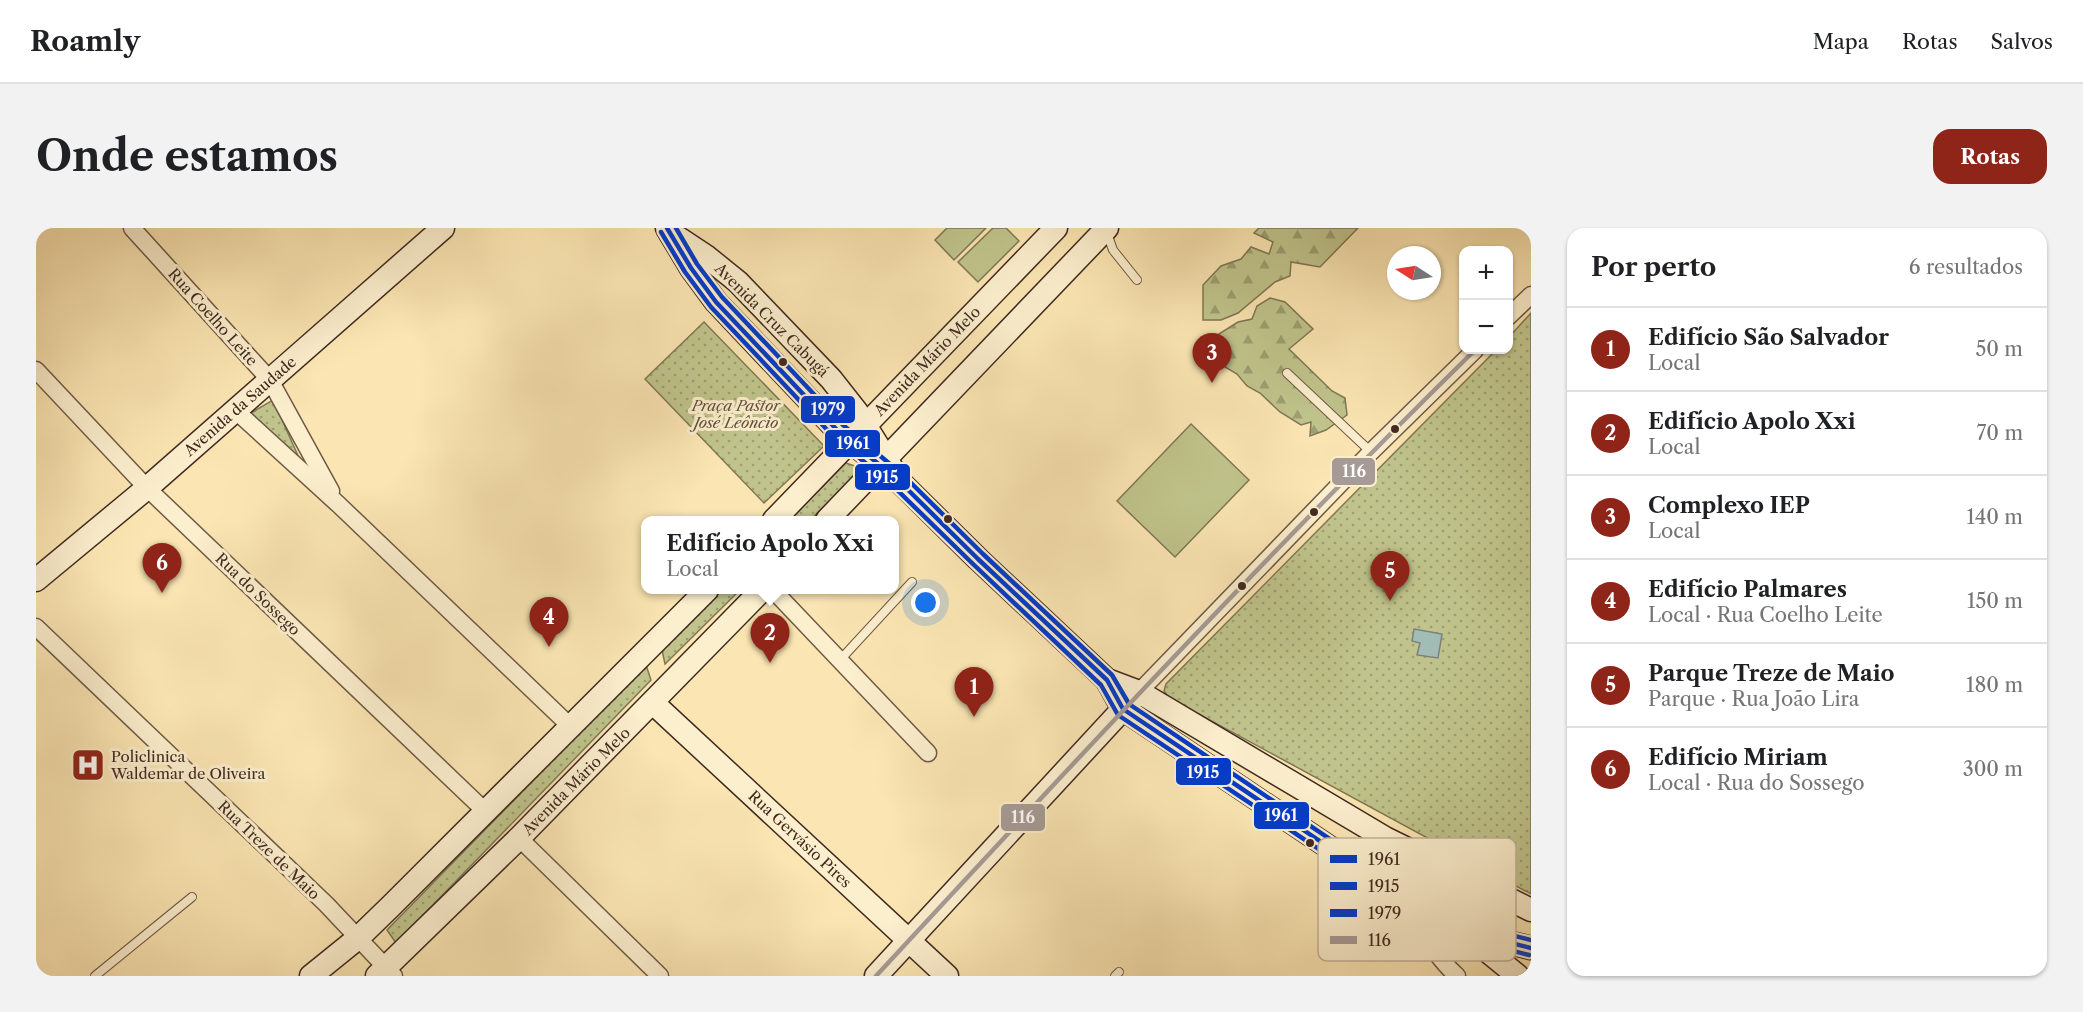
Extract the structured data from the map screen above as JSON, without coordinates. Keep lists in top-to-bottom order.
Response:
{
  "streets": {
    "main road": [
      "Avenida Cruz Cabugá",
      "Avenida Mário Melo",
      "Avenida da Saudade",
      "Rua Gervásio Pires"
    ],
    "street": ["Rua Coelho Leite", "Rua do Sossego", "Rua Treze de Maio"]
  },
  "crossings": [
    ["Rua Coelho Leite", "Avenida da Saudade"],
    ["Avenida Cruz Cabugá", "Avenida Mário Melo"],
    ["Avenida Mário Melo", "Rua Gervásio Pires"],
    ["Avenida Mário Melo", "Rua Treze de Maio"],
    ["Avenida da Saudade", "Rua do Sossego"]
  ],
  "parks": ["Praça Pastor José Leôncio"],
  "places": {
    "hospital": ["Policlinica Waldemar de Oliveira"]
  },
  "lines": [
    "transit line 1961",
    "transit line 1979",
    "transit line 1915",
    "transit line 116"
  ],
  "legend": [
    "1961",
    "1915",
    "1979",
    "116"
  ],
  "north": "left",
  "page": {
    "header": "Roamly",
    "nav": ["Mapa", "Rotas", "Salvos"],
    "buttons": "Rotas",
    "title": "Onde estamos",
    "heading": ["Por perto", "6 resultados"],
    "map_buttons": ["+", "−"],
    "list": [
      {
        "mark": "1",
        "name": "Edifício São Salvador",
        "note": "Local",
        "value": "50 m"
      },
      {
        "mark": "2",
        "name": "Edifício Apolo Xxi",
        "note": "Local",
        "value": "70 m"
      },
      {
        "mark": "3",
        "name": "Complexo IEP",
        "note": "Local",
        "value": "140 m"
      },
      {
        "mark": "4",
        "name": "Edifício Palmares",
        "note": "Local · Rua Coelho Leite",
        "value": "150 m"
      },
      {
        "mark": "5",
        "name": "Parque Treze de Maio",
        "note": "Parque · Rua João Lira",
        "value": "180 m"
      },
      {
        "mark": "6",
        "name": "Edifício Miriam",
        "note": "Local · Rua do Sossego",
        "value": "300 m"
      }
    ],
    "pins": [
      "3",
      "6",
      "5",
      "4",
      "2",
      "1"
    ],
    "popup": ["Edifício Apolo Xxi", "Local"]
  }
}
